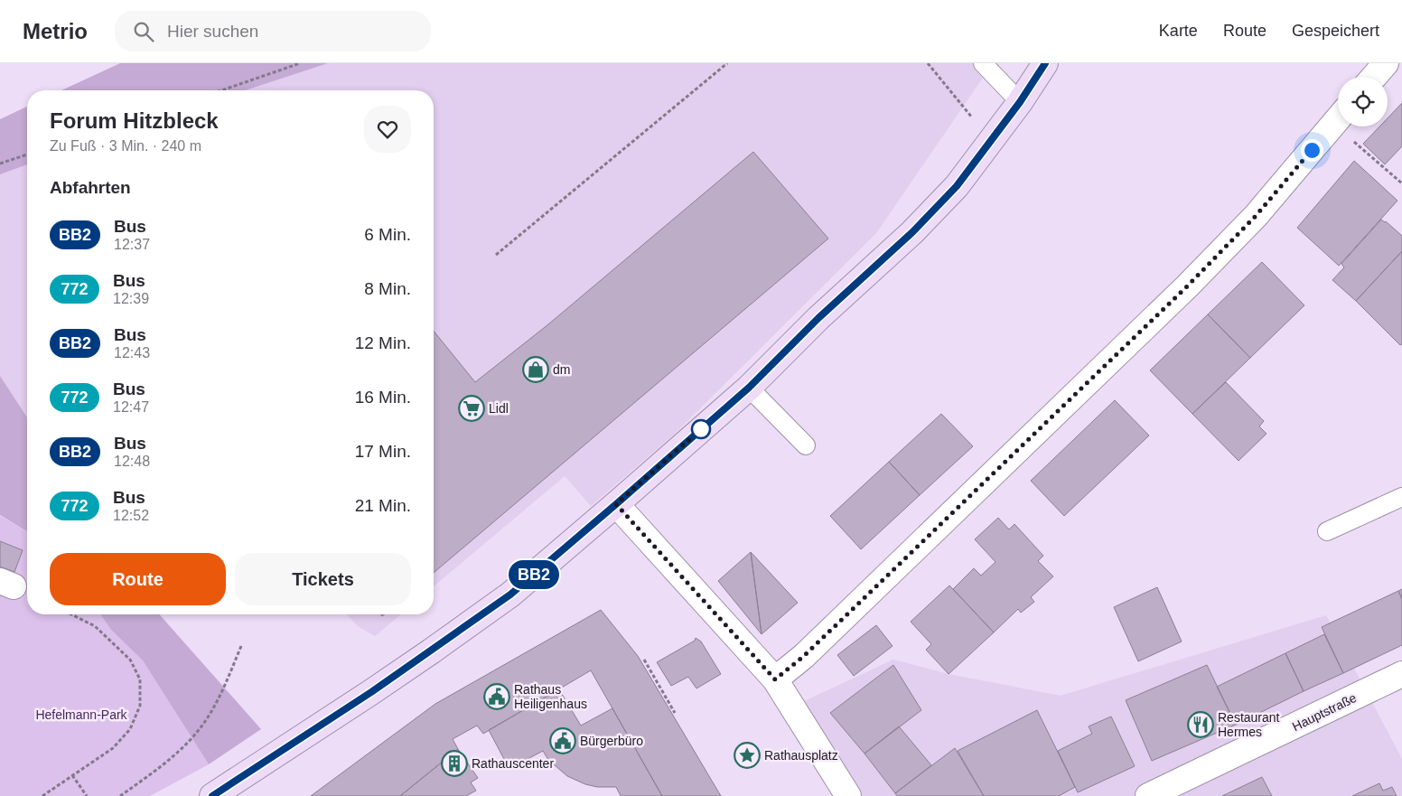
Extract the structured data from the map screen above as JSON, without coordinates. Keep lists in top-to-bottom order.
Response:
{
  "streets": {
    "street": ["Hauptstraße"]
  },
  "parks": ["Hefelmann-Park"],
  "places": {
    "shop": ["dm"],
    "supermarket": ["Lidl"],
    "public building": ["Rathaus Heiligenhaus", "Bürgerbüro"],
    "restaurant": ["Restaurant Hermes"],
    "place": ["Rathausplatz"],
    "building": ["Rathauscenter"]
  },
  "lines": ["bus line BB2"],
  "page": {
    "header": "Metrio",
    "search": "Hier suchen",
    "nav": ["Karte", "Route", "Gespeichert"],
    "on_map": "BB2",
    "heading": [
      ["Forum Hitzbleck", "Zu Fuß · 3 Min. · 240 m"],
      "Abfahrten"
    ],
    "list": [
      {
        "mark": "BB2",
        "name": "Bus",
        "note": "12:37",
        "value": "6 Min."
      },
      {
        "mark": "772",
        "name": "Bus",
        "note": "12:39",
        "value": "8 Min."
      },
      {
        "mark": "BB2",
        "name": "Bus",
        "note": "12:43",
        "value": "12 Min."
      },
      {
        "mark": "772",
        "name": "Bus",
        "note": "12:47",
        "value": "16 Min."
      },
      {
        "mark": "BB2",
        "name": "Bus",
        "note": "12:48",
        "value": "17 Min."
      },
      {
        "mark": "772",
        "name": "Bus",
        "note": "12:52",
        "value": "21 Min."
      }
    ],
    "buttons": ["Route", "Tickets"]
  }
}
